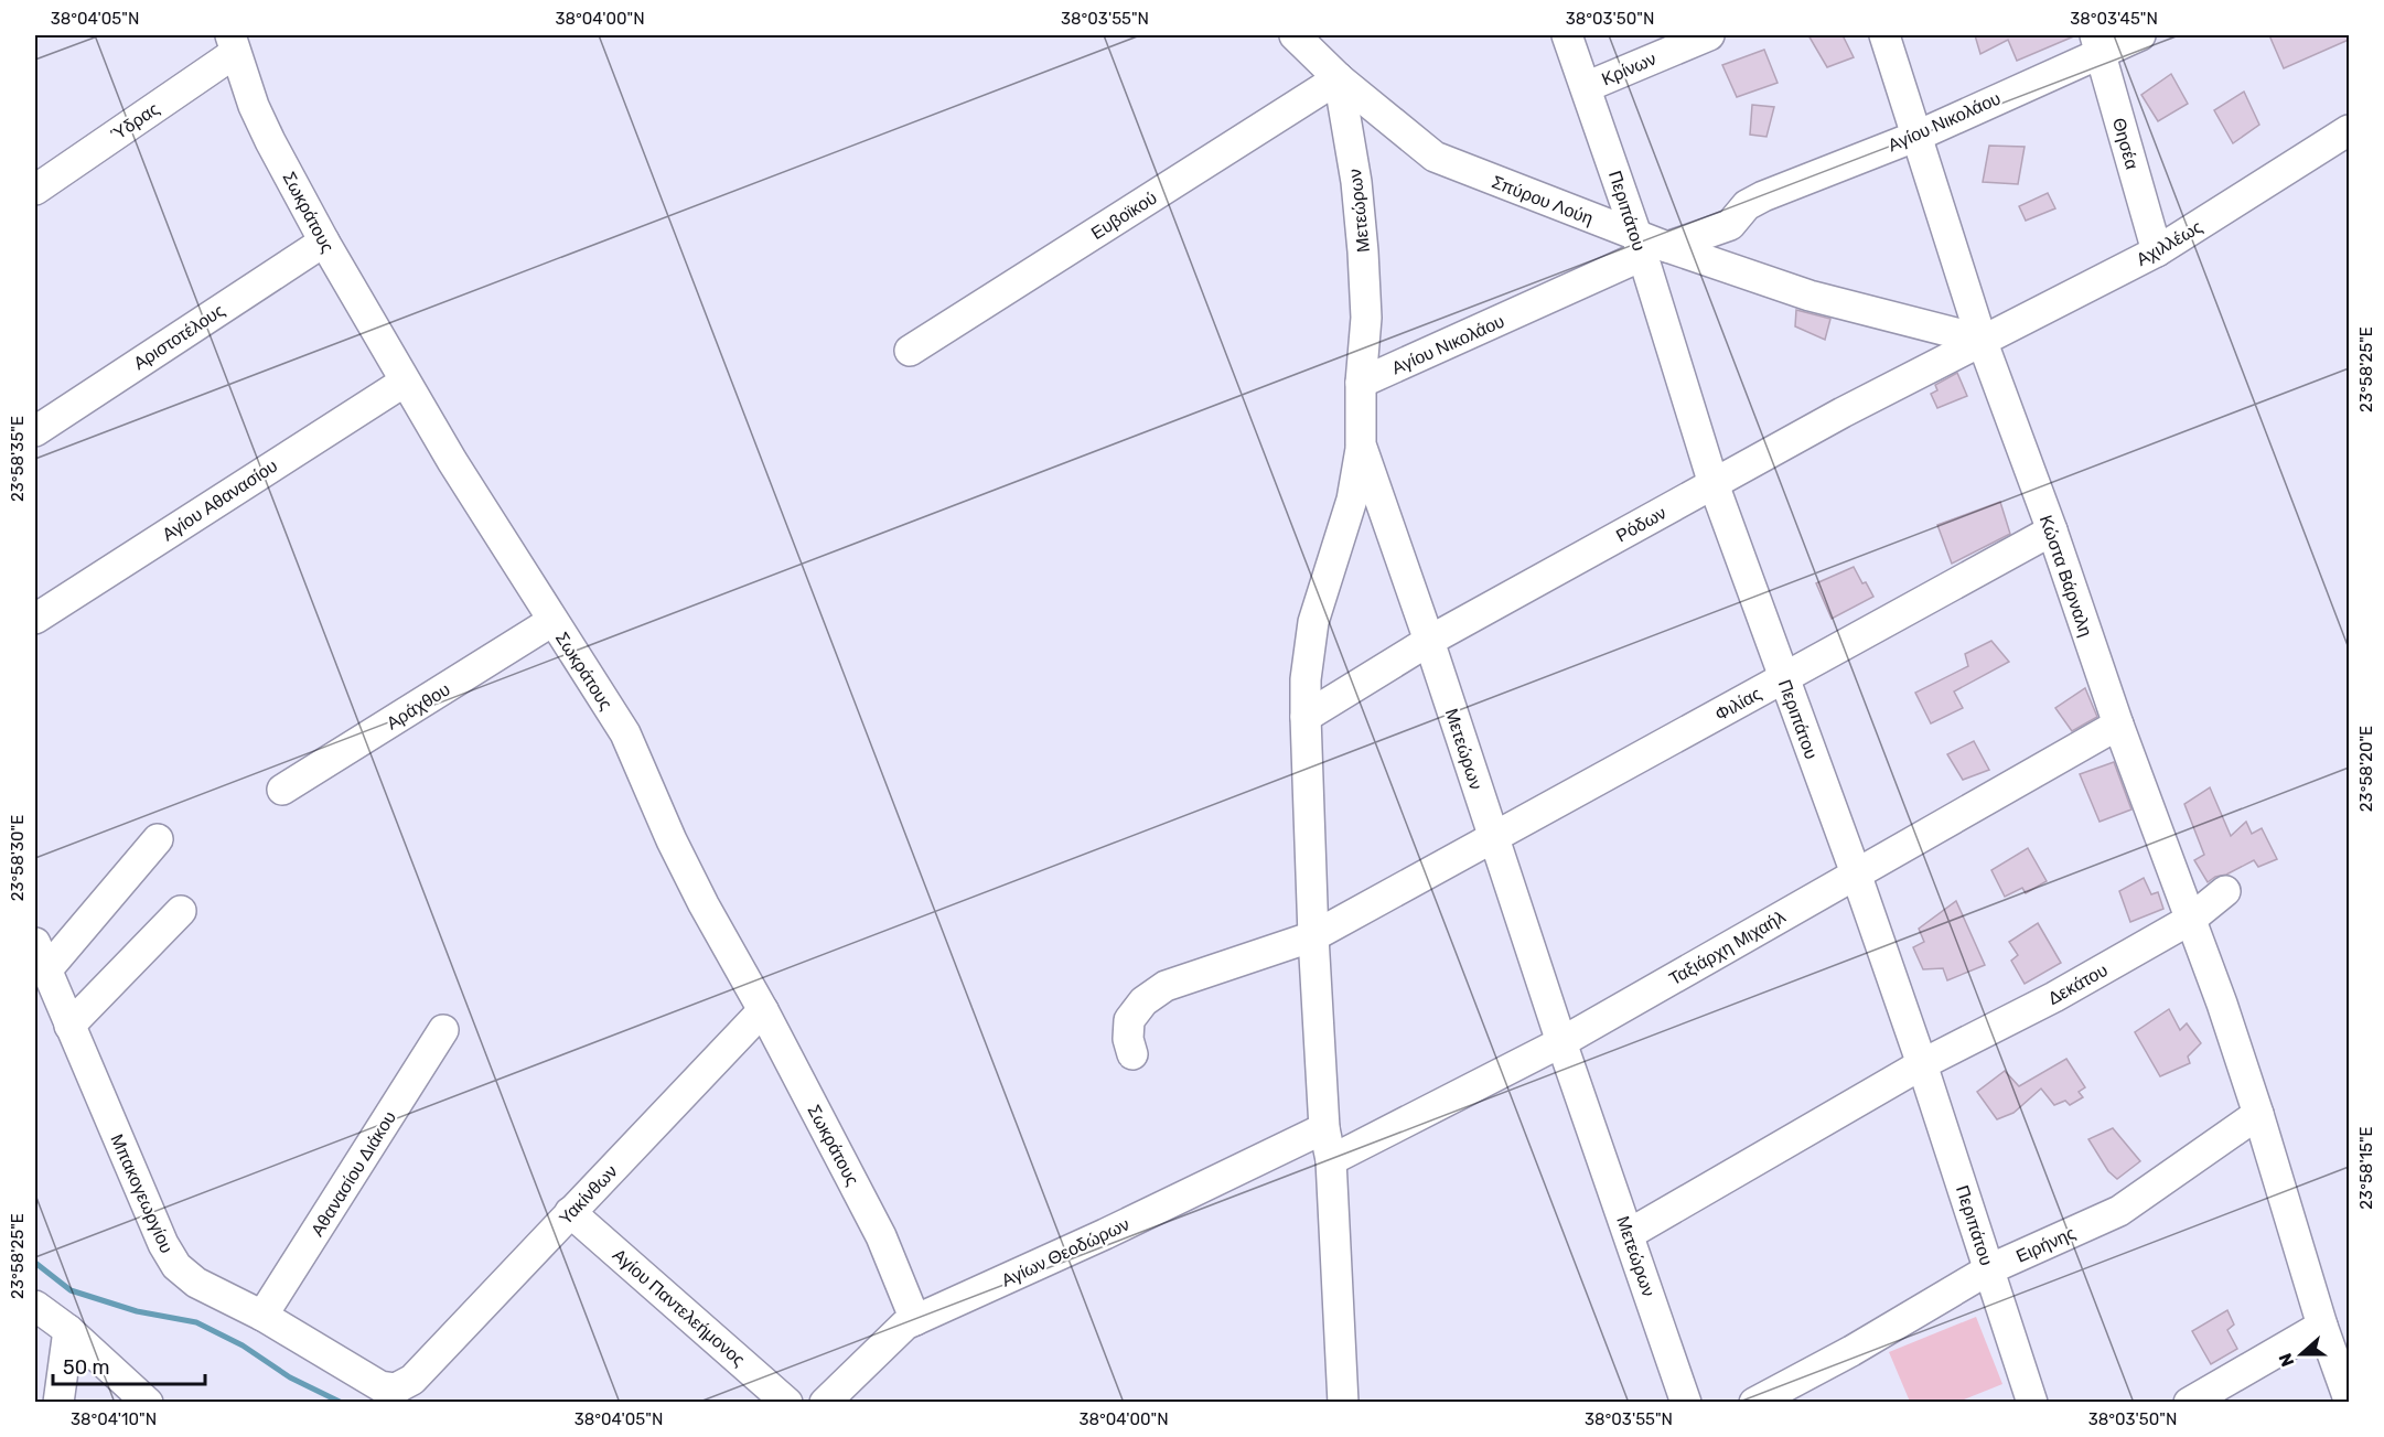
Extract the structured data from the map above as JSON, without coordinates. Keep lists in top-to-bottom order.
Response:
{
  "streets": {
    "street": [
      "Κρίνων",
      "Ύδρας",
      "Αγίου Νικολάου",
      "Θησέα",
      "Σπύρου Λούη",
      "Μετεώρων",
      "Περιπάτου",
      "Σωκράτους",
      "Ευβοϊκού",
      "Αχιλλέως",
      "Αριστοτέλους",
      "Αγίου Αθανασίου",
      "Ρόδων",
      "Κώστα Βάρναλη",
      "Φιλίας",
      "Αράχθου",
      "Ταξιάρχη Μιχαήλ",
      "Δεκάτου",
      "Αθανασίου Διάκου",
      "Μπακογεωργίου",
      "Υακίνθων",
      "Ειρήνης",
      "Αγίων Θεοδώρων",
      "Αγίου Παντελεήμονος"
    ]
  },
  "crossings": [
    ["Κρίνων", "Περιπάτου"],
    ["Ύδρας", "Σωκράτους"],
    ["Αγίου Νικολάου", "Θησέα"],
    ["Αγίου Νικολάου", "Σπύρου Λούη"],
    ["Αγίου Νικολάου", "Μετεώρων"],
    ["Αγίου Νικολάου", "Περιπάτου"],
    ["Αγίου Νικολάου", "Κώστα Βάρναλη"],
    ["Θησέα", "Αχιλλέως"],
    ["Σπύρου Λούη", "Μετεώρων"],
    ["Σπύρου Λούη", "Περιπάτου"],
    ["Σπύρου Λούη", "Ευβοϊκού"],
    ["Σπύρου Λούη", "Αχιλλέως"],
    ["Σπύρου Λούη", "Ρόδων"],
    ["Σπύρου Λούη", "Κώστα Βάρναλη"],
    ["Μετεώρων", "Ευβοϊκού"],
    ["Μετεώρων", "Ρόδων"],
    ["Μετεώρων", "Φιλίας"],
    ["Μετεώρων", "Ταξιάρχη Μιχαήλ"],
    ["Μετεώρων", "Δεκάτου"],
    ["Περιπάτου", "Ρόδων"],
    ["Περιπάτου", "Φιλίας"],
    ["Περιπάτου", "Ταξιάρχη Μιχαήλ"],
    ["Περιπάτου", "Δεκάτου"],
    ["Περιπάτου", "Ειρήνης"],
    ["Σωκράτους", "Αριστοτέλους"],
    ["Σωκράτους", "Αγίου Αθανασίου"],
    ["Σωκράτους", "Αράχθου"],
    ["Σωκράτους", "Υακίνθων"],
    ["Σωκράτους", "Αγίων Θεοδώρων"],
    ["Αχιλλέως", "Ρόδων"],
    ["Αχιλλέως", "Κώστα Βάρναλη"],
    ["Ρόδων", "Κώστα Βάρναλη"],
    ["Κώστα Βάρναλη", "Φιλίας"],
    ["Κώστα Βάρναλη", "Ταξιάρχη Μιχαήλ"],
    ["Κώστα Βάρναλη", "Δεκάτου"],
    ["Κώστα Βάρναλη", "Ειρήνης"],
    ["Αθανασίου Διάκου", "Μπακογεωργίου"],
    ["Μπακογεωργίου", "Υακίνθων"],
    ["Υακίνθων", "Αγίου Παντελεήμονος"]
  ],
  "scale_bar": "50 m",
  "north": "left",
  "coordinates": [
    "38°04'05\"N",
    "38°04'00\"N",
    "38°03'55\"N",
    "38°03'50\"N",
    "38°03'45\"N",
    "23°58'25\"E",
    "23°58'35\"E",
    "23°58'20\"E",
    "23°58'30\"E",
    "23°58'15\"E",
    "38°04'10\"N"
  ]
}
